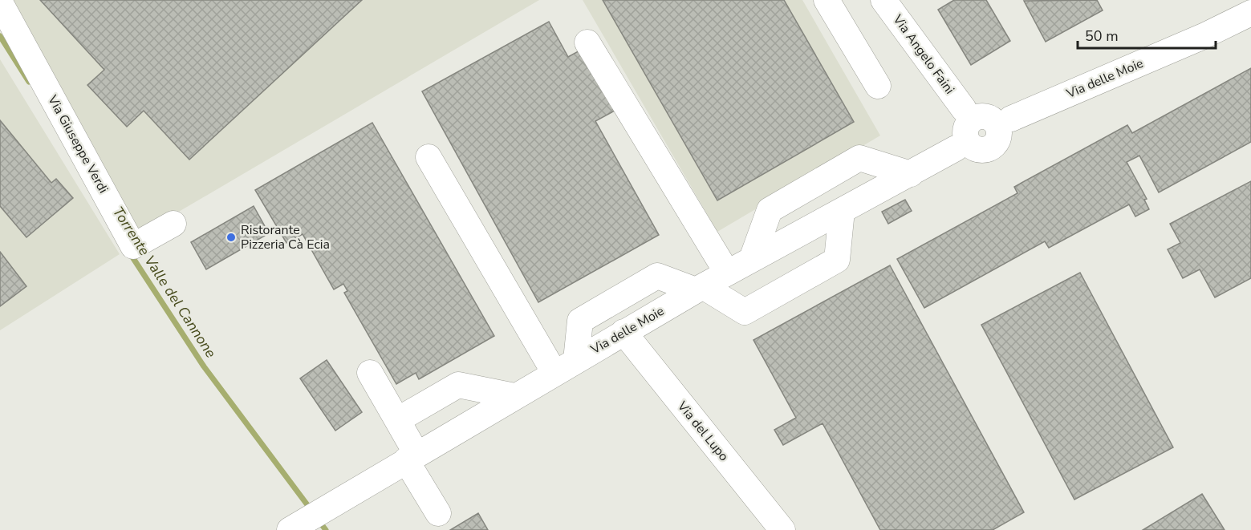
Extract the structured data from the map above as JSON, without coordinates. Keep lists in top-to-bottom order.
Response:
{
  "streets": {
    "street": [
      "Via Angelo Faini",
      "Via delle Moie",
      "Via Giuseppe Verdi",
      "Via del Lupo"
    ]
  },
  "crossings": [
    ["Via Angelo Faini", "Via delle Moie"],
    ["Via delle Moie", "Via del Lupo"]
  ],
  "water": ["Torrente Valle del Cannone"],
  "places": ["Ristorante Pizzeria Cà Ecia"],
  "scale_bar": "50 m"
}
